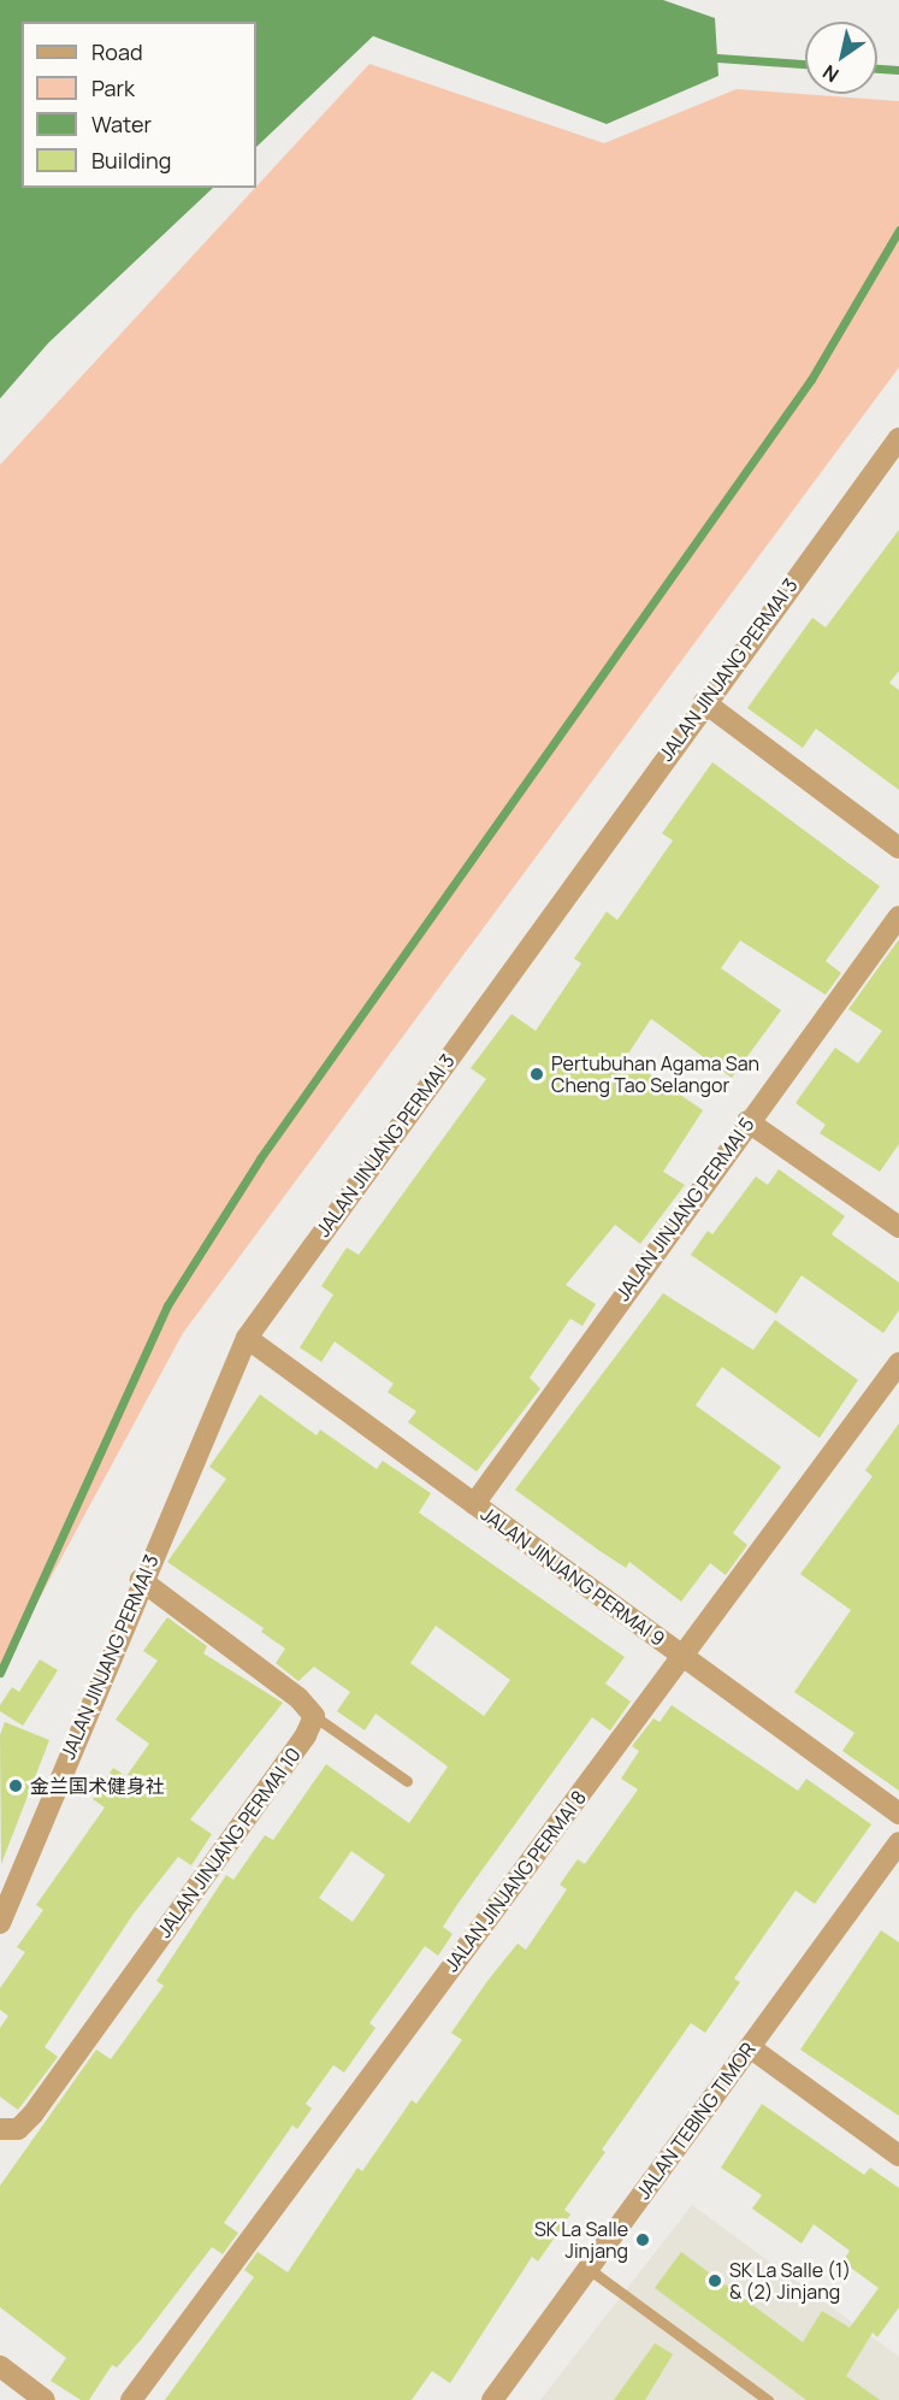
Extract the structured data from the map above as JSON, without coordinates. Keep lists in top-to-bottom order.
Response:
{
  "streets": {
    "street": [
      "JALAN JINJANG PERMAI 3",
      "JALAN JINJANG PERMAI 5",
      "JALAN JINJANG PERMAI 9",
      "JALAN JINJANG PERMAI 10",
      "JALAN JINJANG PERMAI 8",
      "JALAN TEBING TIMOR"
    ]
  },
  "crossings": [
    ["JALAN JINJANG PERMAI 3", "JALAN JINJANG PERMAI 9"],
    ["JALAN JINJANG PERMAI 5", "JALAN JINJANG PERMAI 9"],
    ["JALAN JINJANG PERMAI 9", "JALAN JINJANG PERMAI 8"]
  ],
  "places": [
    "Pertubuhan Agama San Cheng Tao Selangor",
    "金兰国术健身社",
    "SK La Salle Jinjang",
    "SK La Salle (1) & (2) Jinjang"
  ],
  "legend": [
    "Road",
    "Park",
    "Water",
    "Building"
  ],
  "north": "bottom left"
}
